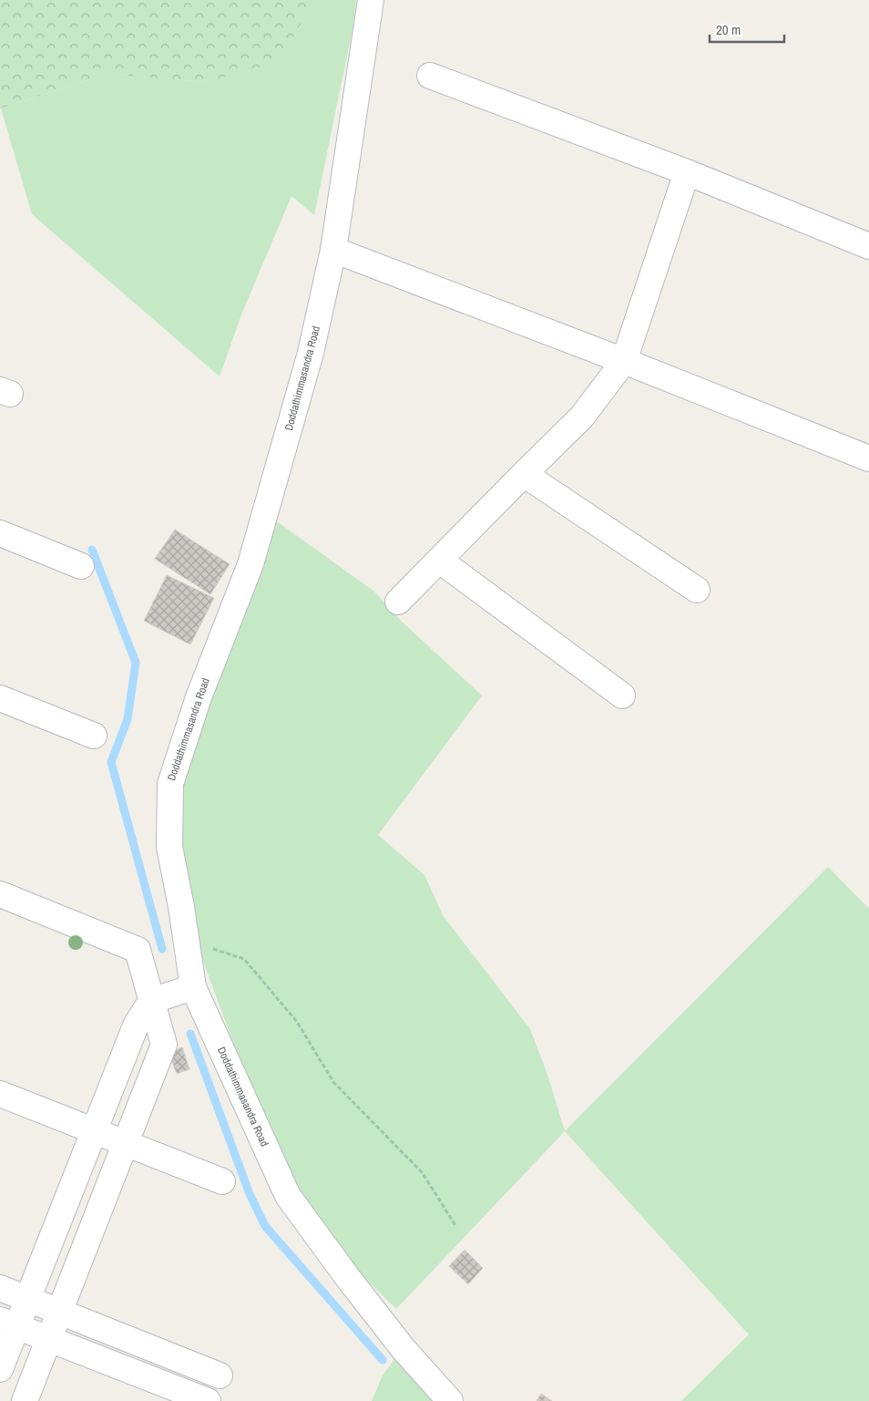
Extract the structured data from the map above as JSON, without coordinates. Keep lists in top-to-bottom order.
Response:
{
  "streets": {
    "street": ["Doddathimmasandra Road"]
  },
  "scale_bar": "20 m"
}
